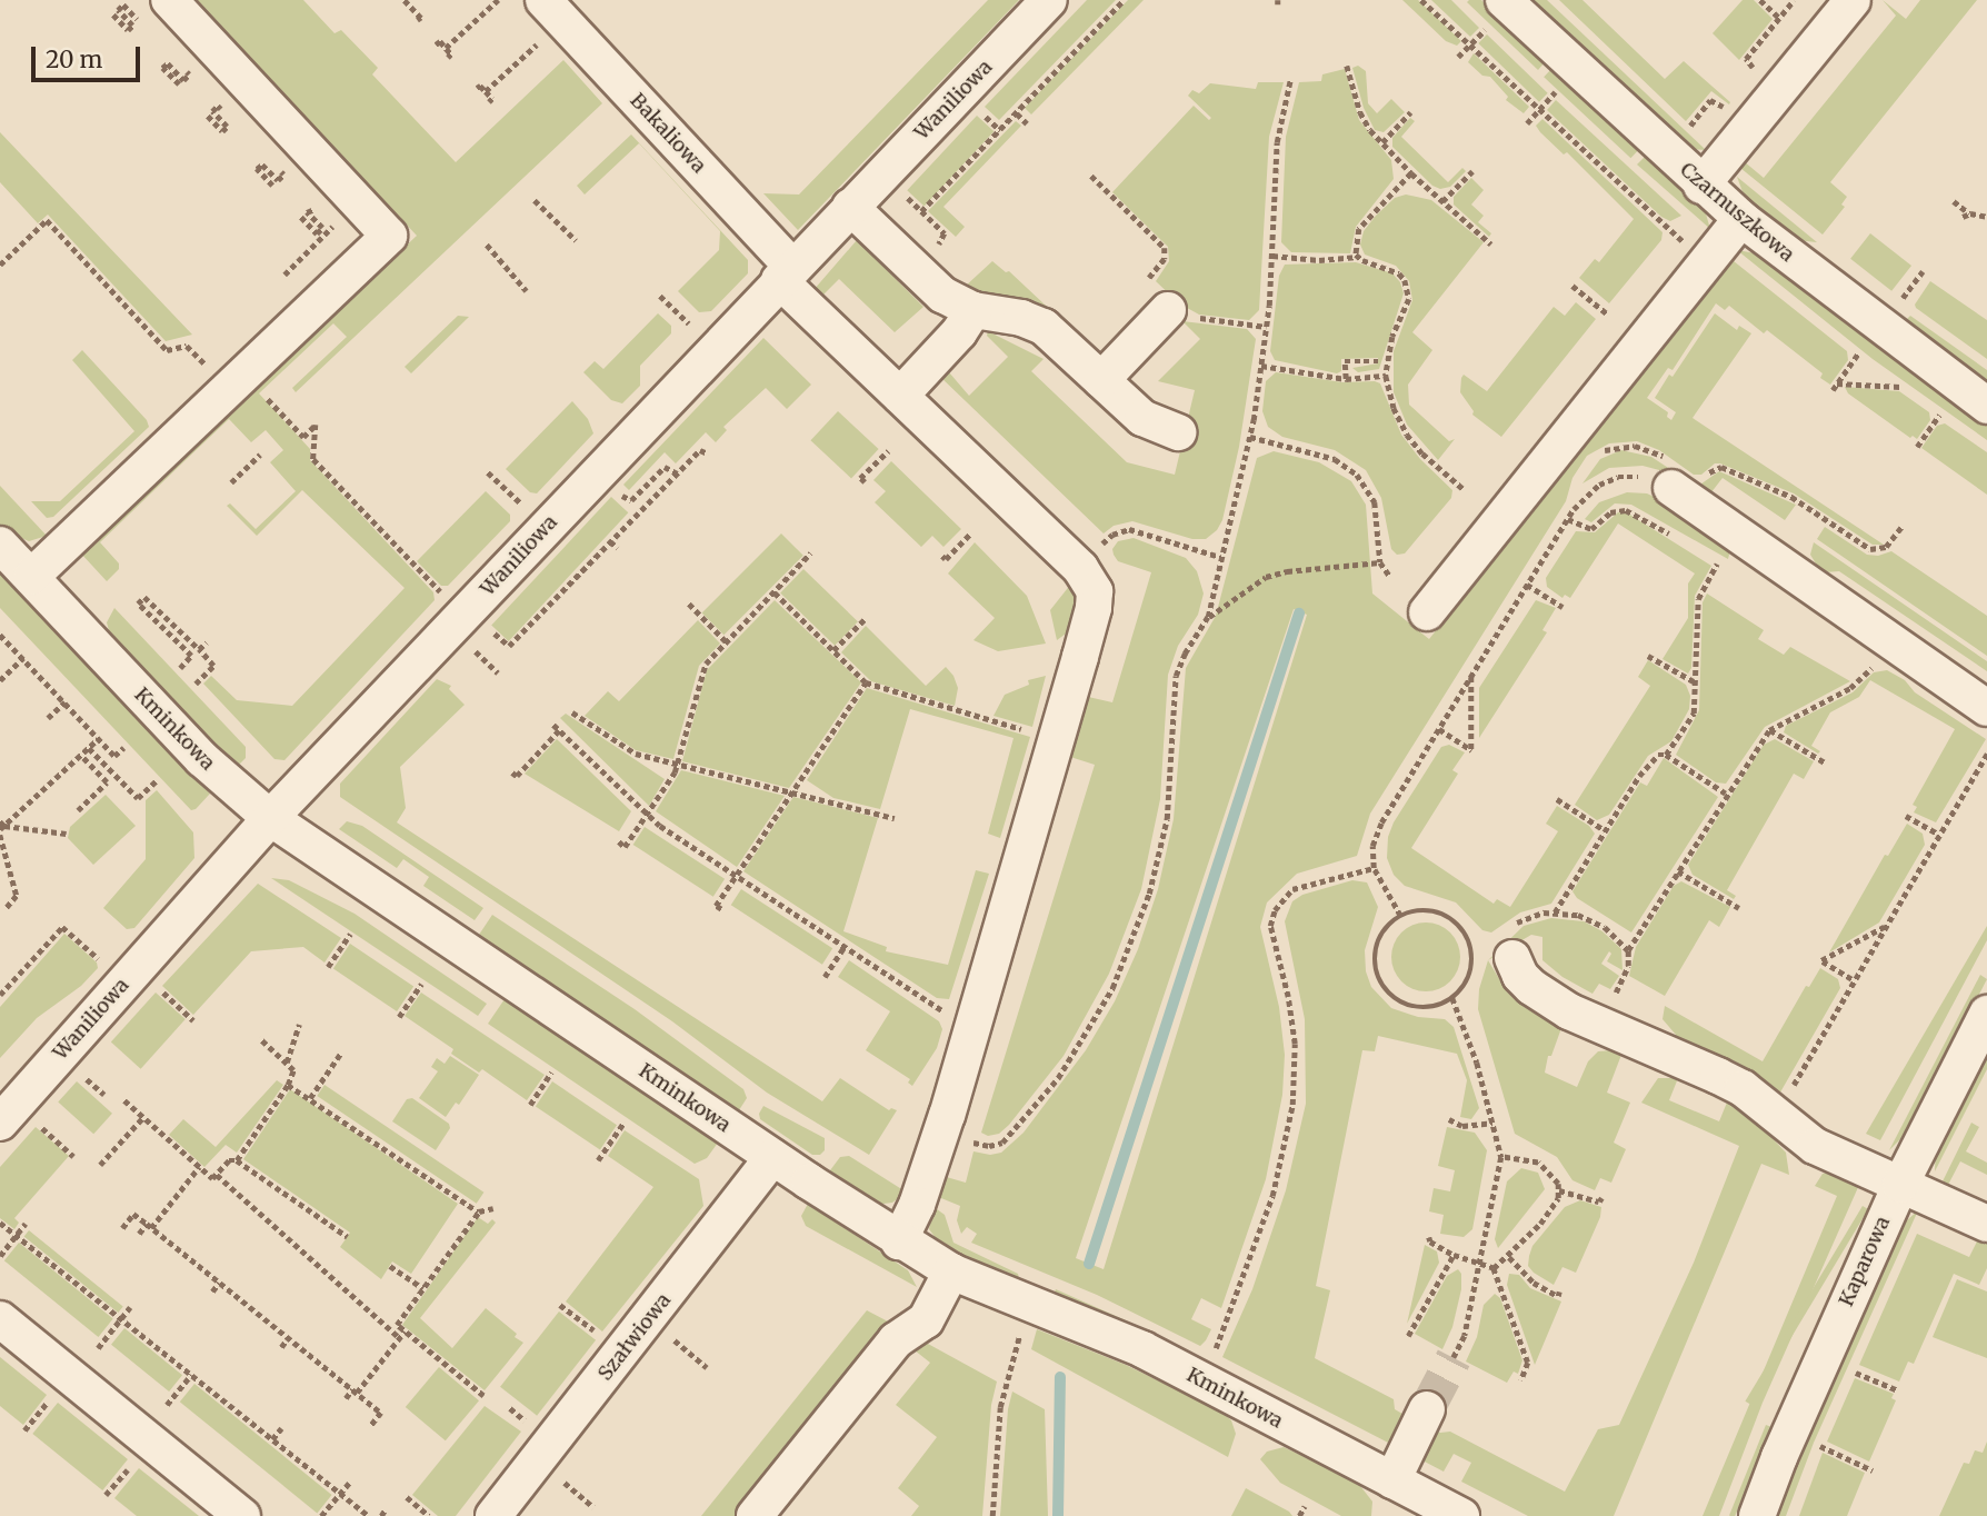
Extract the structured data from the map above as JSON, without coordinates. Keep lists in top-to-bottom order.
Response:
{
  "streets": {
    "street": [
      "Waniliowa",
      "Bakaliowa",
      "Czarnuszkowa",
      "Kminkowa",
      "Kaparowa",
      "Szałwiowa"
    ]
  },
  "crossings": [
    ["Waniliowa", "Bakaliowa"],
    ["Waniliowa", "Kminkowa"],
    ["Bakaliowa", "Kminkowa"],
    ["Kminkowa", "Szałwiowa"]
  ],
  "scale_bar": "20 m"
}
